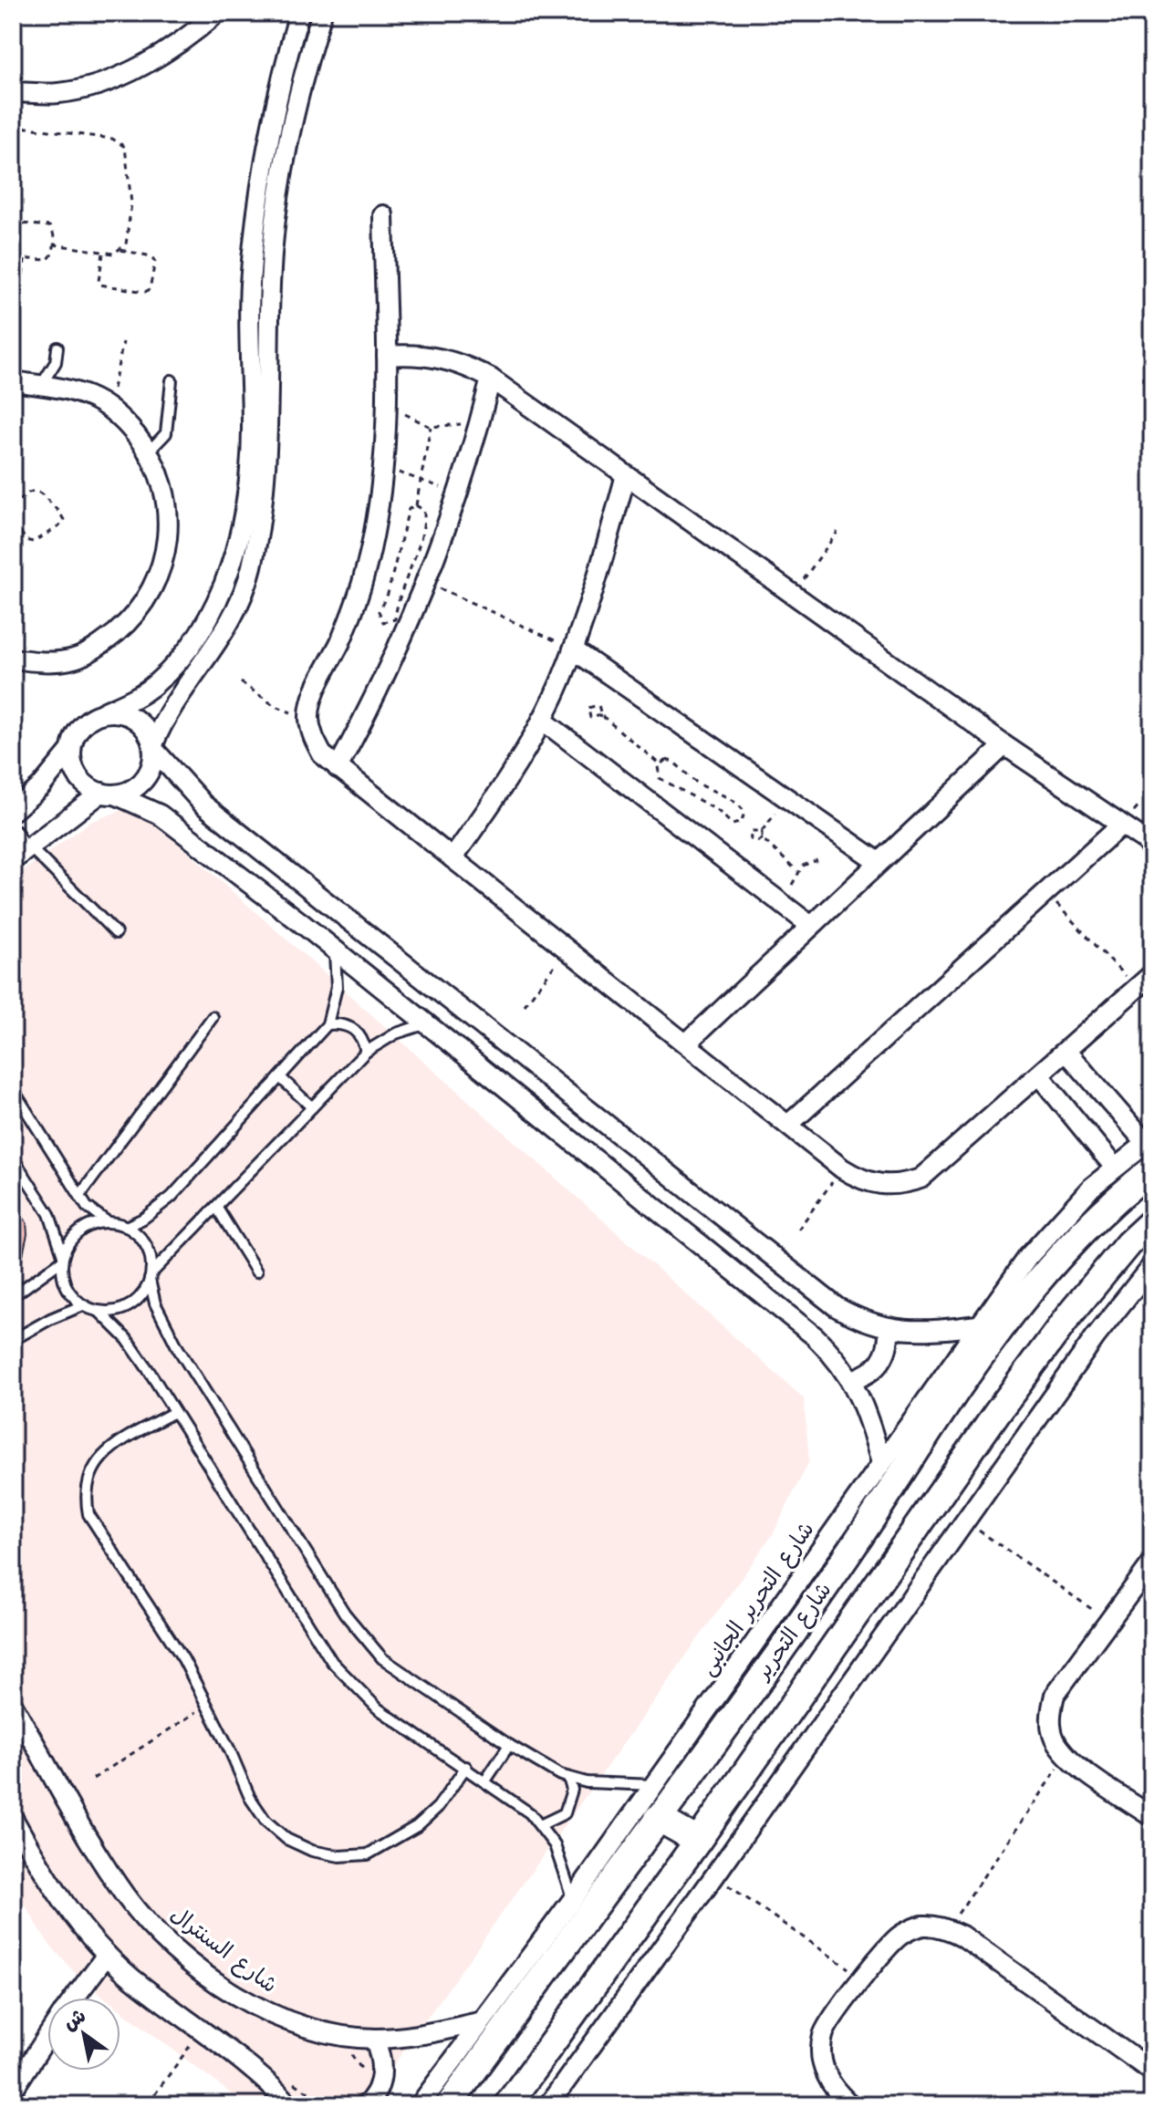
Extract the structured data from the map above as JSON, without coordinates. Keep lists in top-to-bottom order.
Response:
{
  "streets": {
    "street": ["شارع التحرير الجانبى", "شارع التحرير", "شارع السنترال"]
  },
  "crossings": [
    ["شارع التحرير الجانبى", "شارع التحرير"],
    ["شارع التحرير الجانبى", "شارع السنترال"]
  ],
  "north": "top left"
}
